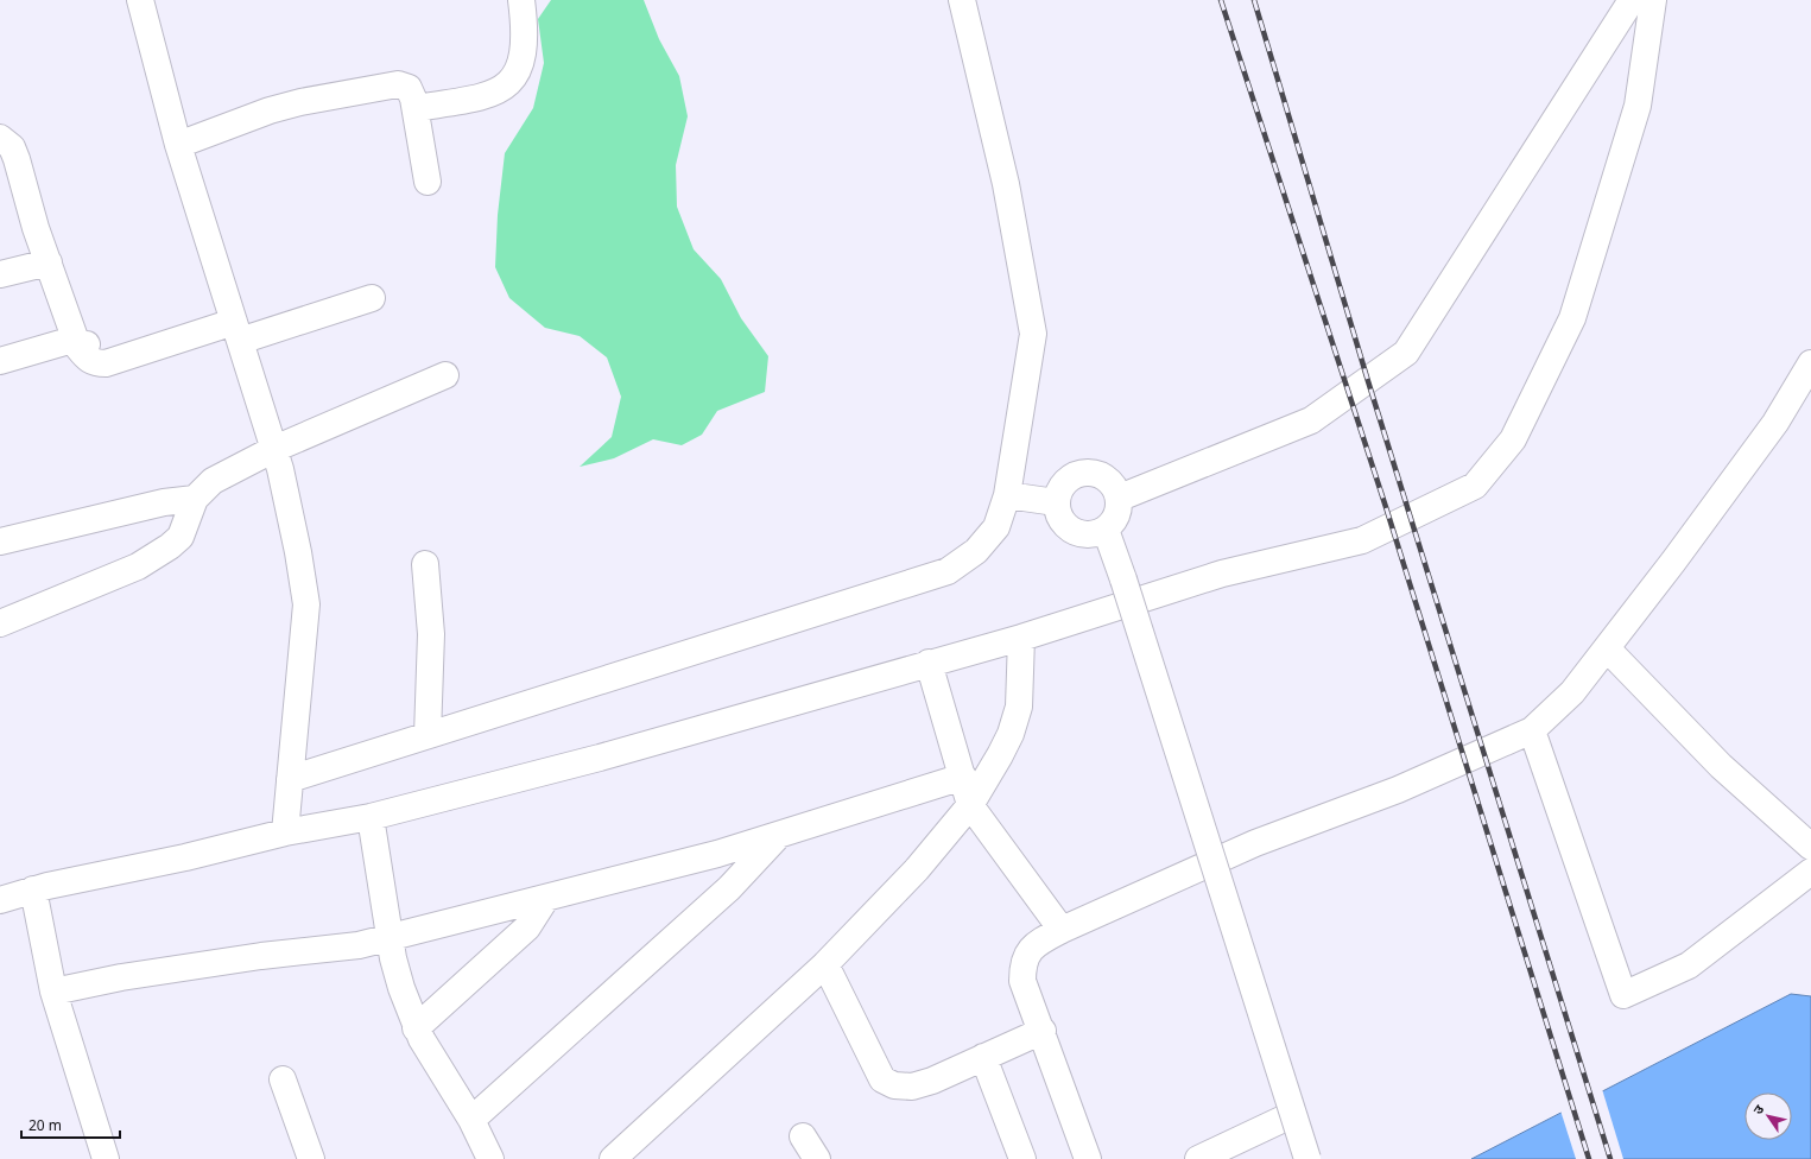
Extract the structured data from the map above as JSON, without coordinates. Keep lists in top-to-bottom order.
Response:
{
  "scale_bar": "20 m",
  "north": "top left"
}
